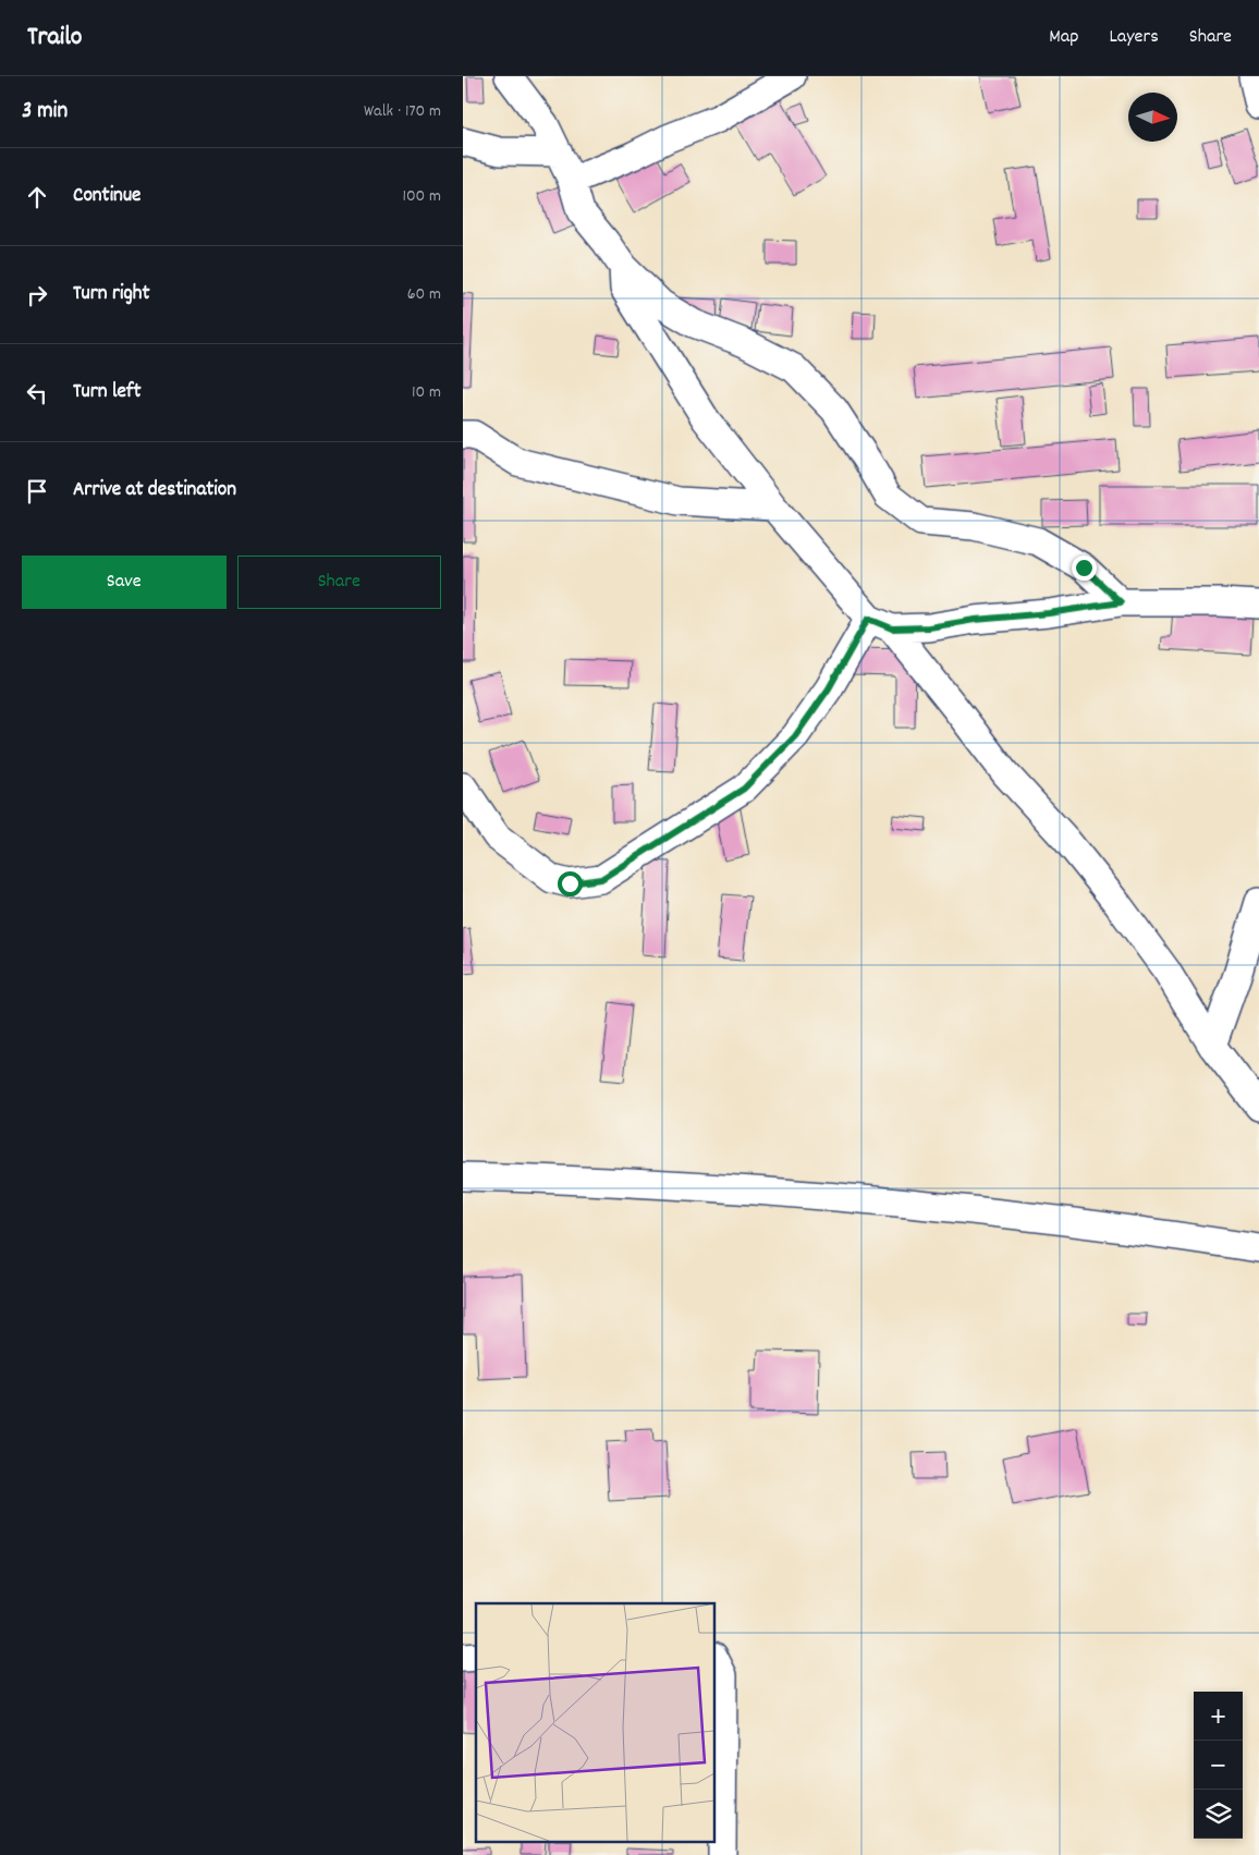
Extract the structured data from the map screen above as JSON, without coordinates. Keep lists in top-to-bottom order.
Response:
{
  "north": "right",
  "page": {
    "header": "Trailo",
    "nav": ["Map", "Layers", "Share"],
    "heading": ["3 min", "Walk · 170 m"],
    "list": [
      ["Continue", "100 m"],
      ["Turn right", "60 m"],
      ["Turn left", "10 m"],
      "Arrive at destination"
    ],
    "buttons": ["Save", "Share"],
    "map_buttons": ["+", "−"]
  }
}
